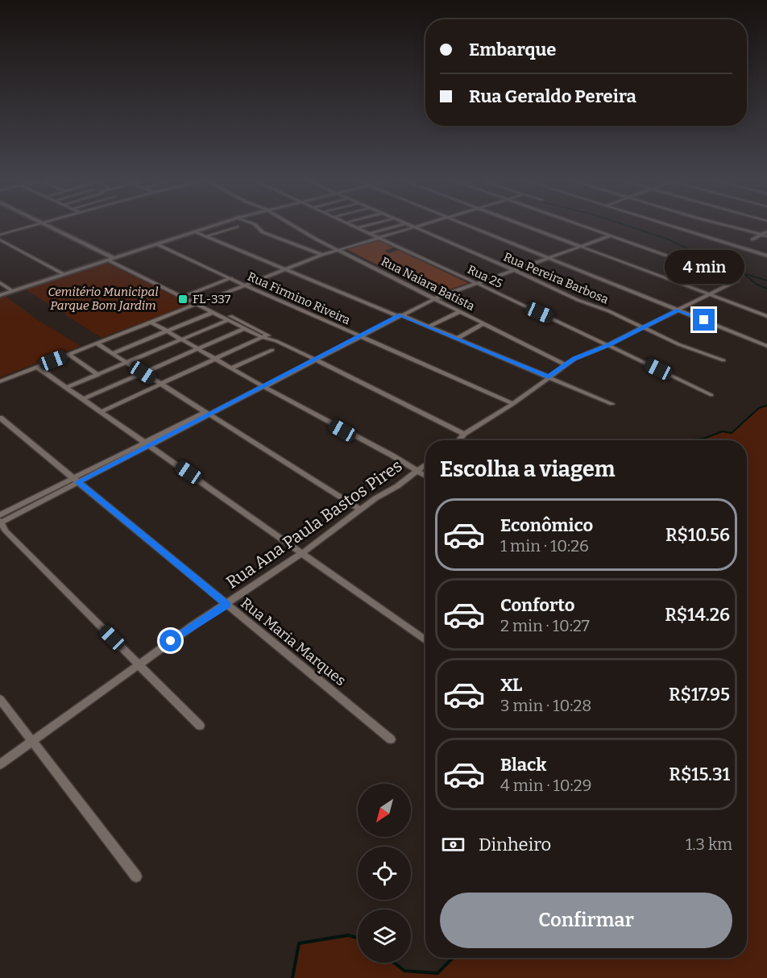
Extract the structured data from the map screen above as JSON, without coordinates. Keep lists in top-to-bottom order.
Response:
{
  "streets": {
    "street": [
      "Rua 25",
      "Rua Pereira Barbosa",
      "Rua Naiara Batista",
      "Rua Firmino Riveira",
      "Rua Ana Paula Bastos Pires",
      "Rua Maria Marques"
    ]
  },
  "crossings": [
    ["Rua Ana Paula Bastos Pires", "Rua Maria Marques"]
  ],
  "parks": ["Cemitério Municipal Parque Bom Jardim"],
  "places": {
    "transit": ["FL-337"]
  },
  "north": "bottom left",
  "page": {
    "banner": ["Embarque", "Rua Geraldo Pereira"],
    "bubble": "4 min",
    "heading": "Escolha a viagem",
    "list": [
      {
        "name": "Econômico",
        "note": "1 min · 10:26",
        "value": "R$10.56"
      },
      {
        "name": "Conforto",
        "note": "2 min · 10:27",
        "value": "R$14.26"
      },
      {
        "name": "XL",
        "note": "3 min · 10:28",
        "value": "R$17.95"
      },
      {
        "name": "Black",
        "note": "4 min · 10:29",
        "value": "R$15.31"
      }
    ],
    "pay": ["Dinheiro", "1.3 km"],
    "buttons": "Confirmar"
  }
}
